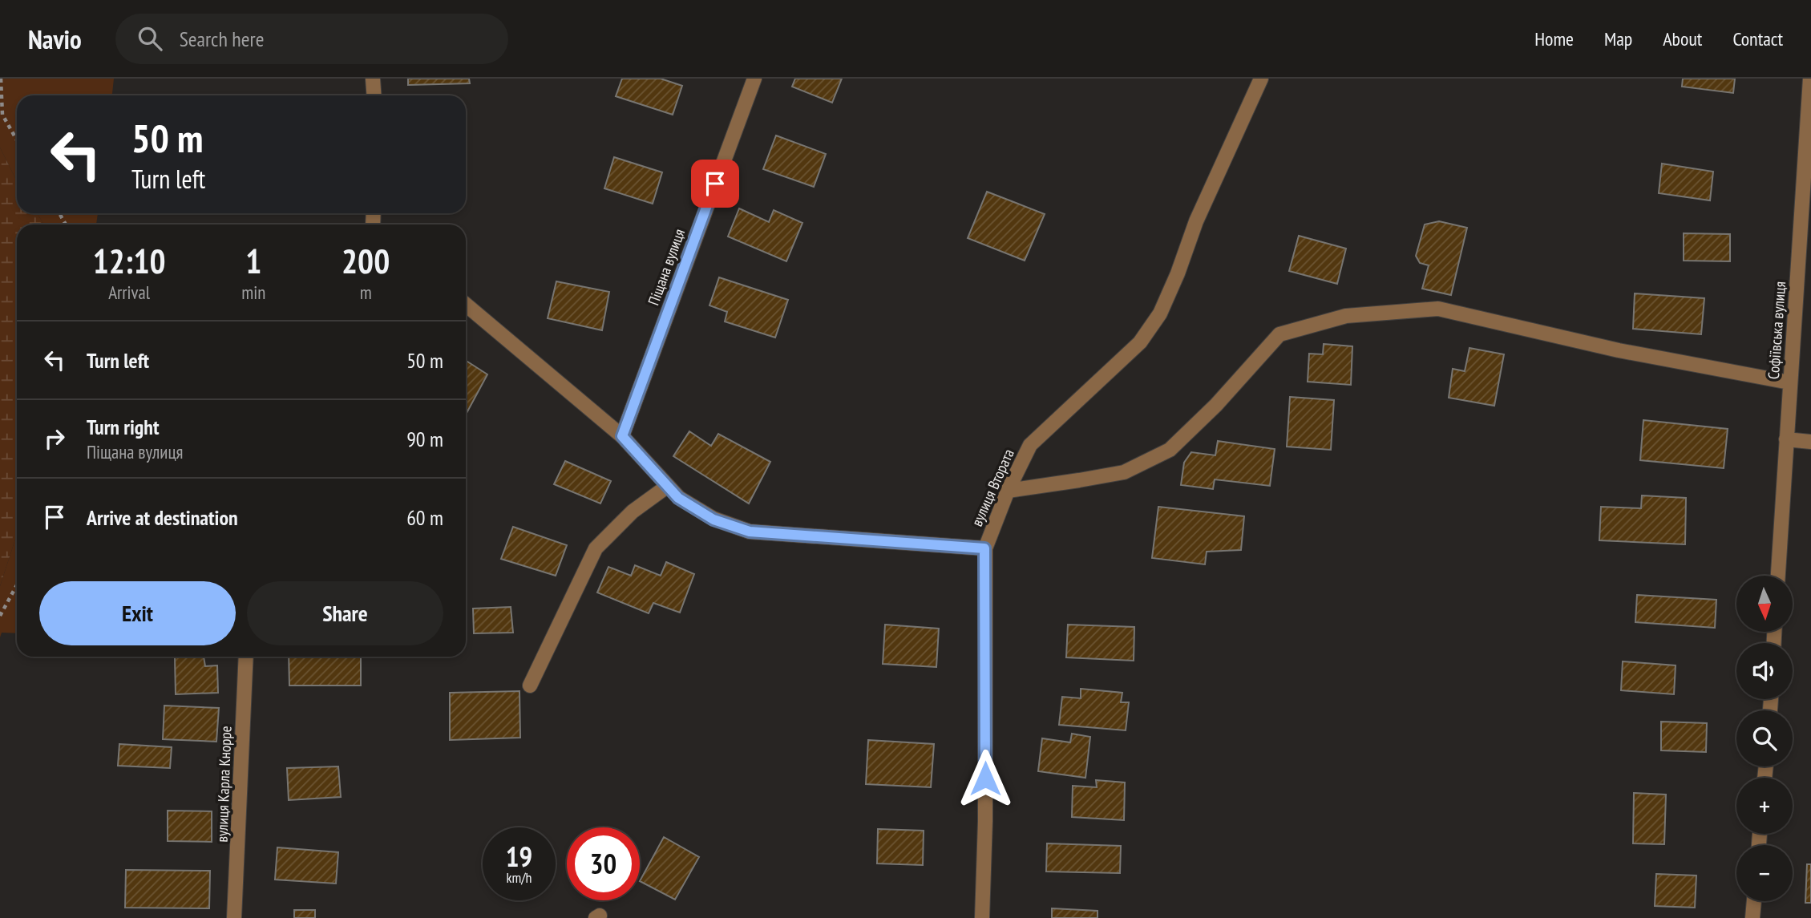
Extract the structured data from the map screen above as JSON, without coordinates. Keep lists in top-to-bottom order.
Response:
{
  "streets": {
    "street": [
      "Піщана вулиця",
      "Софіївська вулиця",
      "вулиця Втората",
      "вулиця Карла Кнорре"
    ]
  },
  "north": "bottom",
  "page": {
    "header": "Navio",
    "search": "Search here",
    "nav": [
      "Home",
      "Map",
      "About",
      "Contact"
    ],
    "turn": ["50 m", "Turn left"],
    "eta": [
      "12:10",
      "Arrival",
      "1",
      "min",
      "200",
      "m"
    ],
    "list": [
      {
        "name": "Turn left",
        "value": "50 m"
      },
      {
        "name": "Turn right",
        "note": "Піщана вулиця",
        "value": "90 m"
      },
      {
        "name": "Arrive at destination",
        "value": "60 m"
      }
    ],
    "buttons": ["Exit", "Share"],
    "map_buttons": ["+", "−"],
    "speed": "19 km/h",
    "limit": "30"
  }
}
